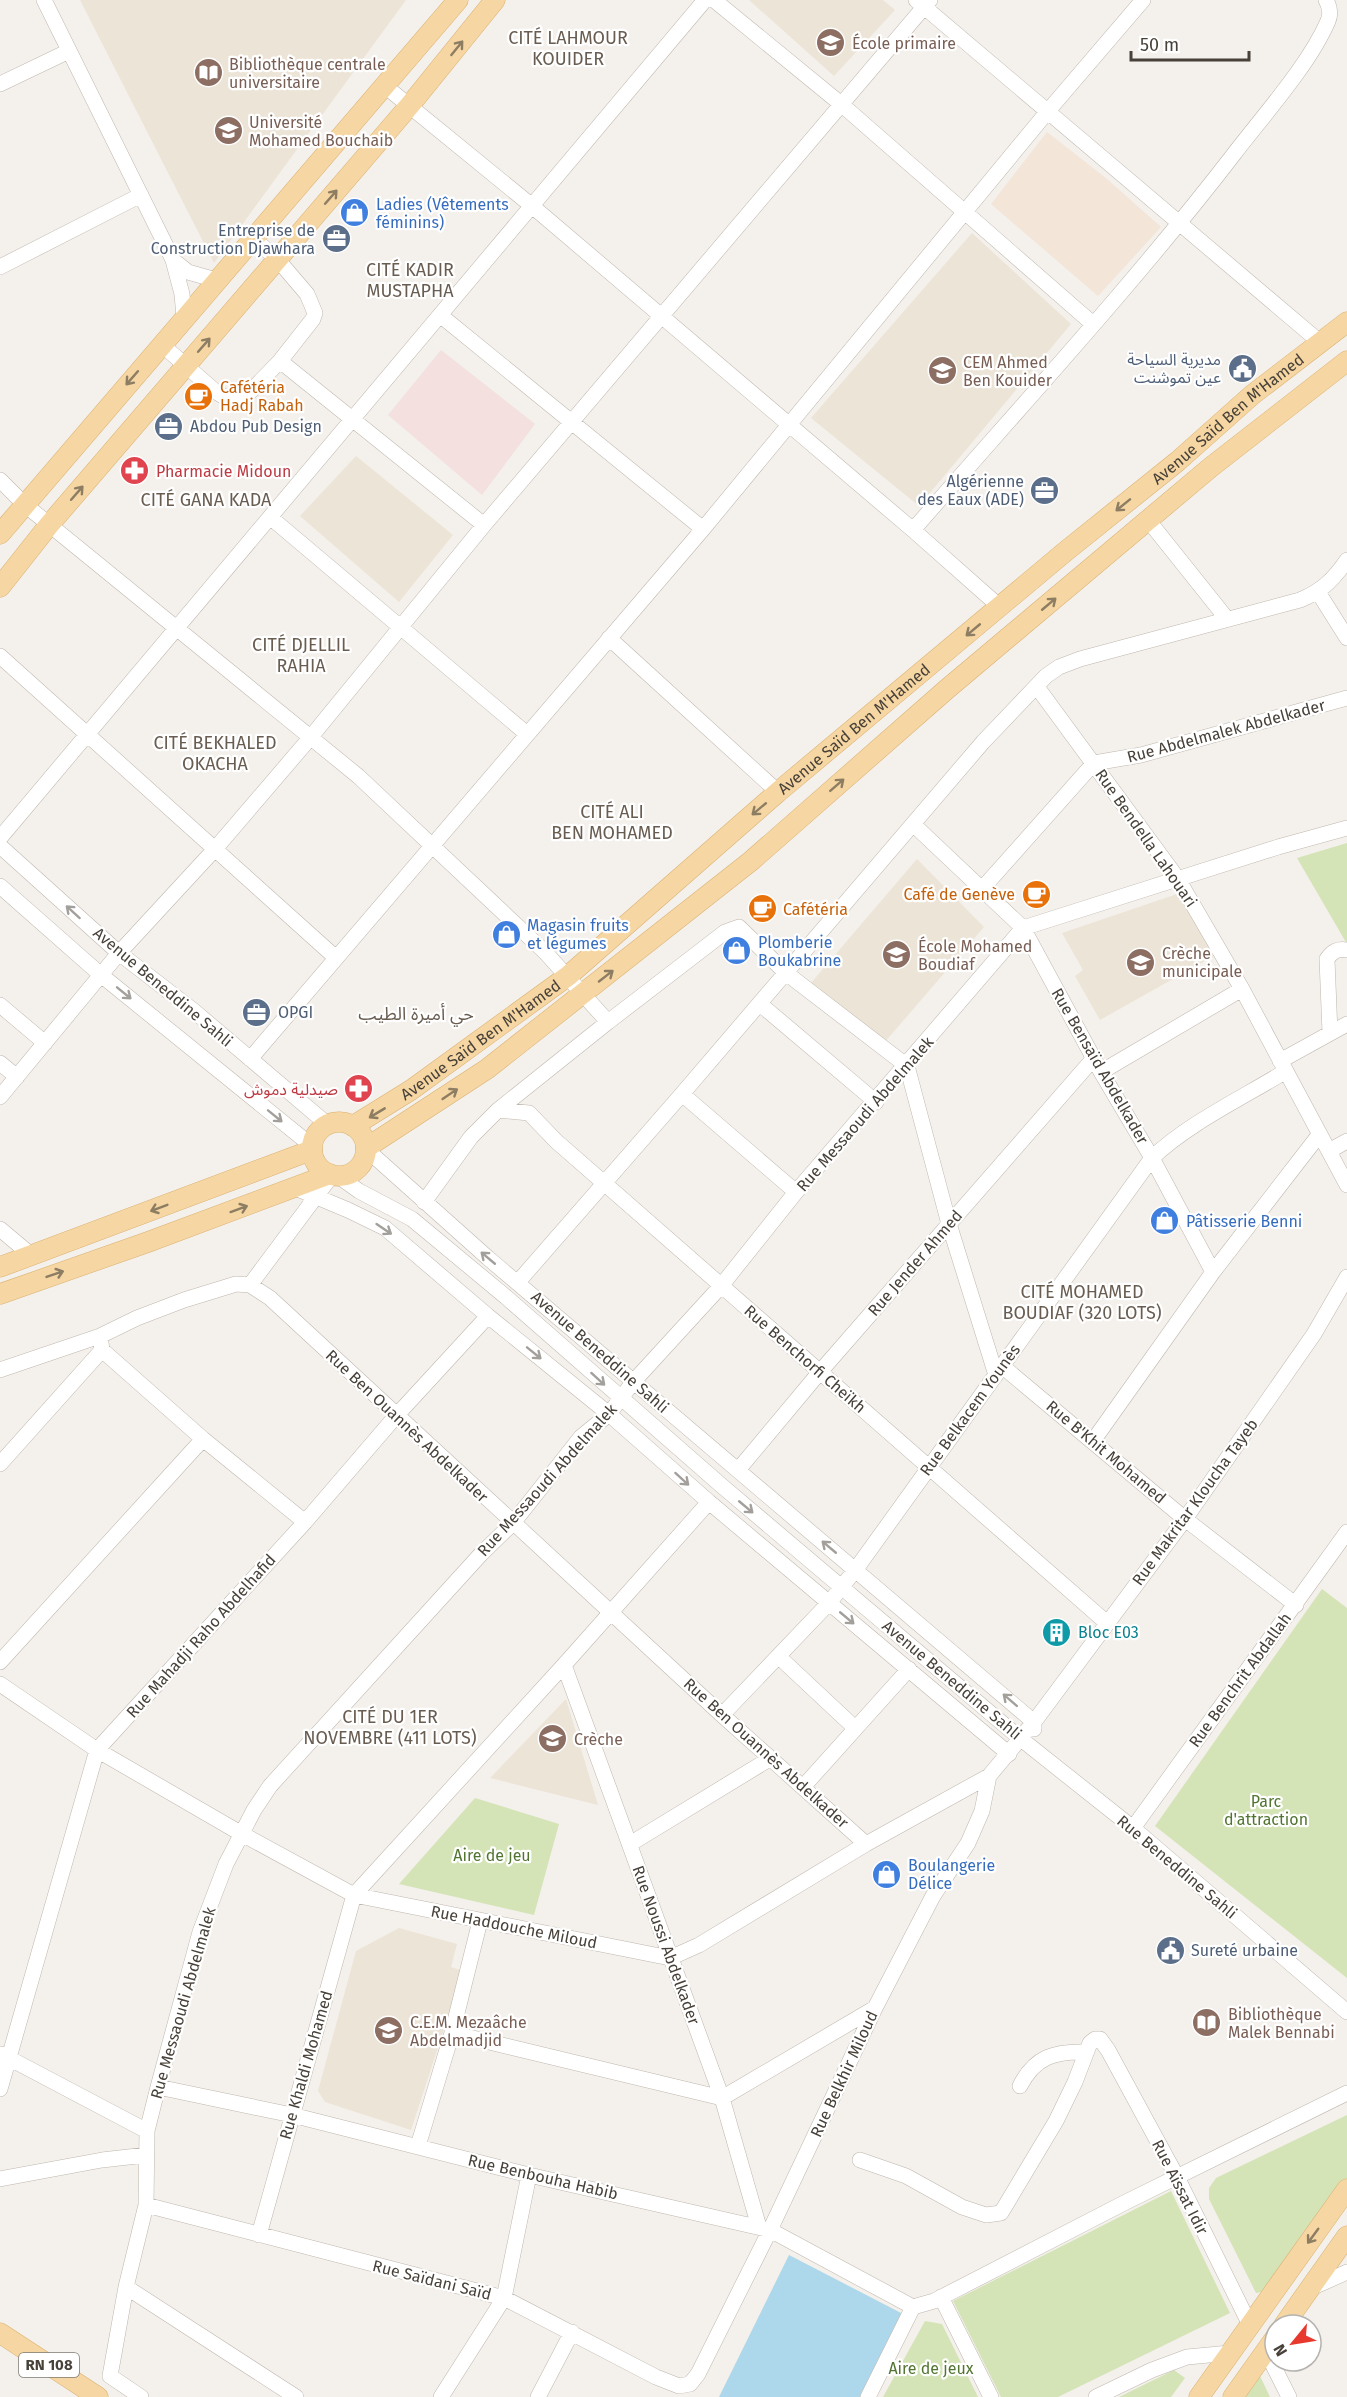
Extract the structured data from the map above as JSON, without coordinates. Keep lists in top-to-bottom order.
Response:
{
  "streets": {
    "main road": ["Avenue Saïd Ben M'Hamed", "RN 108"],
    "street": [
      "Rue Abdelmalek Abdelkader",
      "Rue Bendella Lahouari",
      "Avenue Beneddine Sahli",
      "Rue Bensaïd Abdelkader",
      "Rue Messaoudi Abdelmalek",
      "Rue Jender Ahmed",
      "Rue Benchorfi Cheïkh",
      "Rue Belkacem Younès",
      "Rue Ben Ouannès Abdelkader",
      "Rue B'Khit Mohamed",
      "Rue Makritar Kloucha Tayeb",
      "Rue Mahadji Raho Abdelhafid",
      "Rue Benchrit Abdallah",
      "Rue Beneddine Sahli",
      "Rue Haddouche Miloud",
      "Rue Noussi Abdelkader",
      "Rue Khaldi Mohamed",
      "Rue Belkhir Miloud",
      "Rue Benbouha Habib",
      "Rue Aïssat Idir",
      "Rue Saïdani Saïd"
    ]
  },
  "crossings": [
    ["Avenue Saïd Ben M'Hamed", "Avenue Beneddine Sahli"],
    ["Rue Abdelmalek Abdelkader", "Rue Bendella Lahouari"],
    ["Rue Bendella Lahouari", "Rue Jender Ahmed"],
    ["Rue Bendella Lahouari", "Rue Belkacem Younès"],
    ["Avenue Beneddine Sahli", "Rue Messaoudi Abdelmalek"],
    ["Avenue Beneddine Sahli", "Rue Jender Ahmed"],
    ["Avenue Beneddine Sahli", "Rue Belkacem Younès"],
    ["Avenue Beneddine Sahli", "Rue Makritar Kloucha Tayeb"],
    ["Avenue Beneddine Sahli", "Rue Mahadji Raho Abdelhafid"],
    ["Avenue Beneddine Sahli", "Rue Beneddine Sahli"],
    ["Rue Bensaïd Abdelkader", "Rue Messaoudi Abdelmalek"],
    ["Rue Bensaïd Abdelkader", "Rue Jender Ahmed"],
    ["Rue Bensaïd Abdelkader", "Rue Belkacem Younès"],
    ["Rue Messaoudi Abdelmalek", "Rue Benchorfi Cheïkh"],
    ["Rue Messaoudi Abdelmalek", "Rue Ben Ouannès Abdelkader"],
    ["Rue Messaoudi Abdelmalek", "Rue Haddouche Miloud"],
    ["Rue Messaoudi Abdelmalek", "Rue Benbouha Habib"],
    ["Rue Messaoudi Abdelmalek", "Rue Saïdani Saïd"],
    ["Rue Jender Ahmed", "Rue Benchorfi Cheïkh"],
    ["Rue Benchorfi Cheïkh", "Rue Belkacem Younès"],
    ["Rue Benchorfi Cheïkh", "Rue Makritar Kloucha Tayeb"],
    ["Rue Belkacem Younès", "Rue Ben Ouannès Abdelkader"],
    ["Rue Belkacem Younès", "Rue B'Khit Mohamed"],
    ["Rue Ben Ouannès Abdelkader", "Rue Mahadji Raho Abdelhafid"],
    ["Rue B'Khit Mohamed", "Rue Makritar Kloucha Tayeb"],
    ["Rue B'Khit Mohamed", "Rue Benchrit Abdallah"],
    ["Rue Makritar Kloucha Tayeb", "Rue Beneddine Sahli"],
    ["Rue Mahadji Raho Abdelhafid", "Rue Haddouche Miloud"],
    ["Rue Benchrit Abdallah", "Rue Beneddine Sahli"],
    ["Rue Haddouche Miloud", "Rue Noussi Abdelkader"],
    ["Rue Haddouche Miloud", "Rue Khaldi Mohamed"],
    ["Rue Noussi Abdelkader", "Rue Belkhir Miloud"],
    ["Rue Noussi Abdelkader", "Rue Benbouha Habib"],
    ["Rue Khaldi Mohamed", "Rue Benbouha Habib"],
    ["Rue Khaldi Mohamed", "Rue Saïdani Saïd"],
    ["Rue Belkhir Miloud", "Rue Benbouha Habib"],
    ["Rue Belkhir Miloud", "Rue Saïdani Saïd"]
  ],
  "districts": [
    "CITÉ LAHMOUR KOUIDER",
    "CITÉ KADIR MUSTAPHA",
    "CITÉ GANA KADA",
    "CITÉ DJELLIL RAHIA",
    "CITÉ BEKHALED OKACHA",
    "CITÉ ALI BEN MOHAMED",
    "حي أميرة الطيب",
    "CITÉ MOHAMED BOUDIAF (320 LOTS)",
    "CITÉ DU 1ER NOVEMBRE (411 LOTS)"
  ],
  "parks": ["Parc d'attraction", "Aire de jeu", "Aire de jeux"],
  "places": {
    "school or university": [
      "École primaire",
      "Université Mohamed Bouchaib",
      "CEM Ahmed Ben Kouider",
      "École Mohamed Boudiaf",
      "Crèche municipale",
      "Crèche",
      "C.E.M. Mezaâche Abdelmadjid"
    ],
    "library": ["Bibliothèque centrale universitaire", "Bibliothèque Malek Bennabi"],
    "shop": [
      "Ladies (Vêtements féminins)",
      "Magasin fruits et légumes",
      "Plomberie Boukabrine",
      "Pâtisserie Benni",
      "Boulangerie Délice"
    ],
    "office": [
      "Entreprise de Construction Djawhara",
      "Abdou Pub Design",
      "Algérienne des Eaux (ADE)",
      "OPGI"
    ],
    "public building": ["مديرية السياحة عين تموشنت", "Sureté urbaine"],
    "cafe": ["Cafétéria Hadj Rabah", "Café de Genève", "Cafétéria"],
    "pharmacy": ["Pharmacie Midoun", "صيدلية دموش"],
    "building": ["Bloc E03"]
  },
  "scale_bar": "50 m",
  "north": "bottom left"
}
